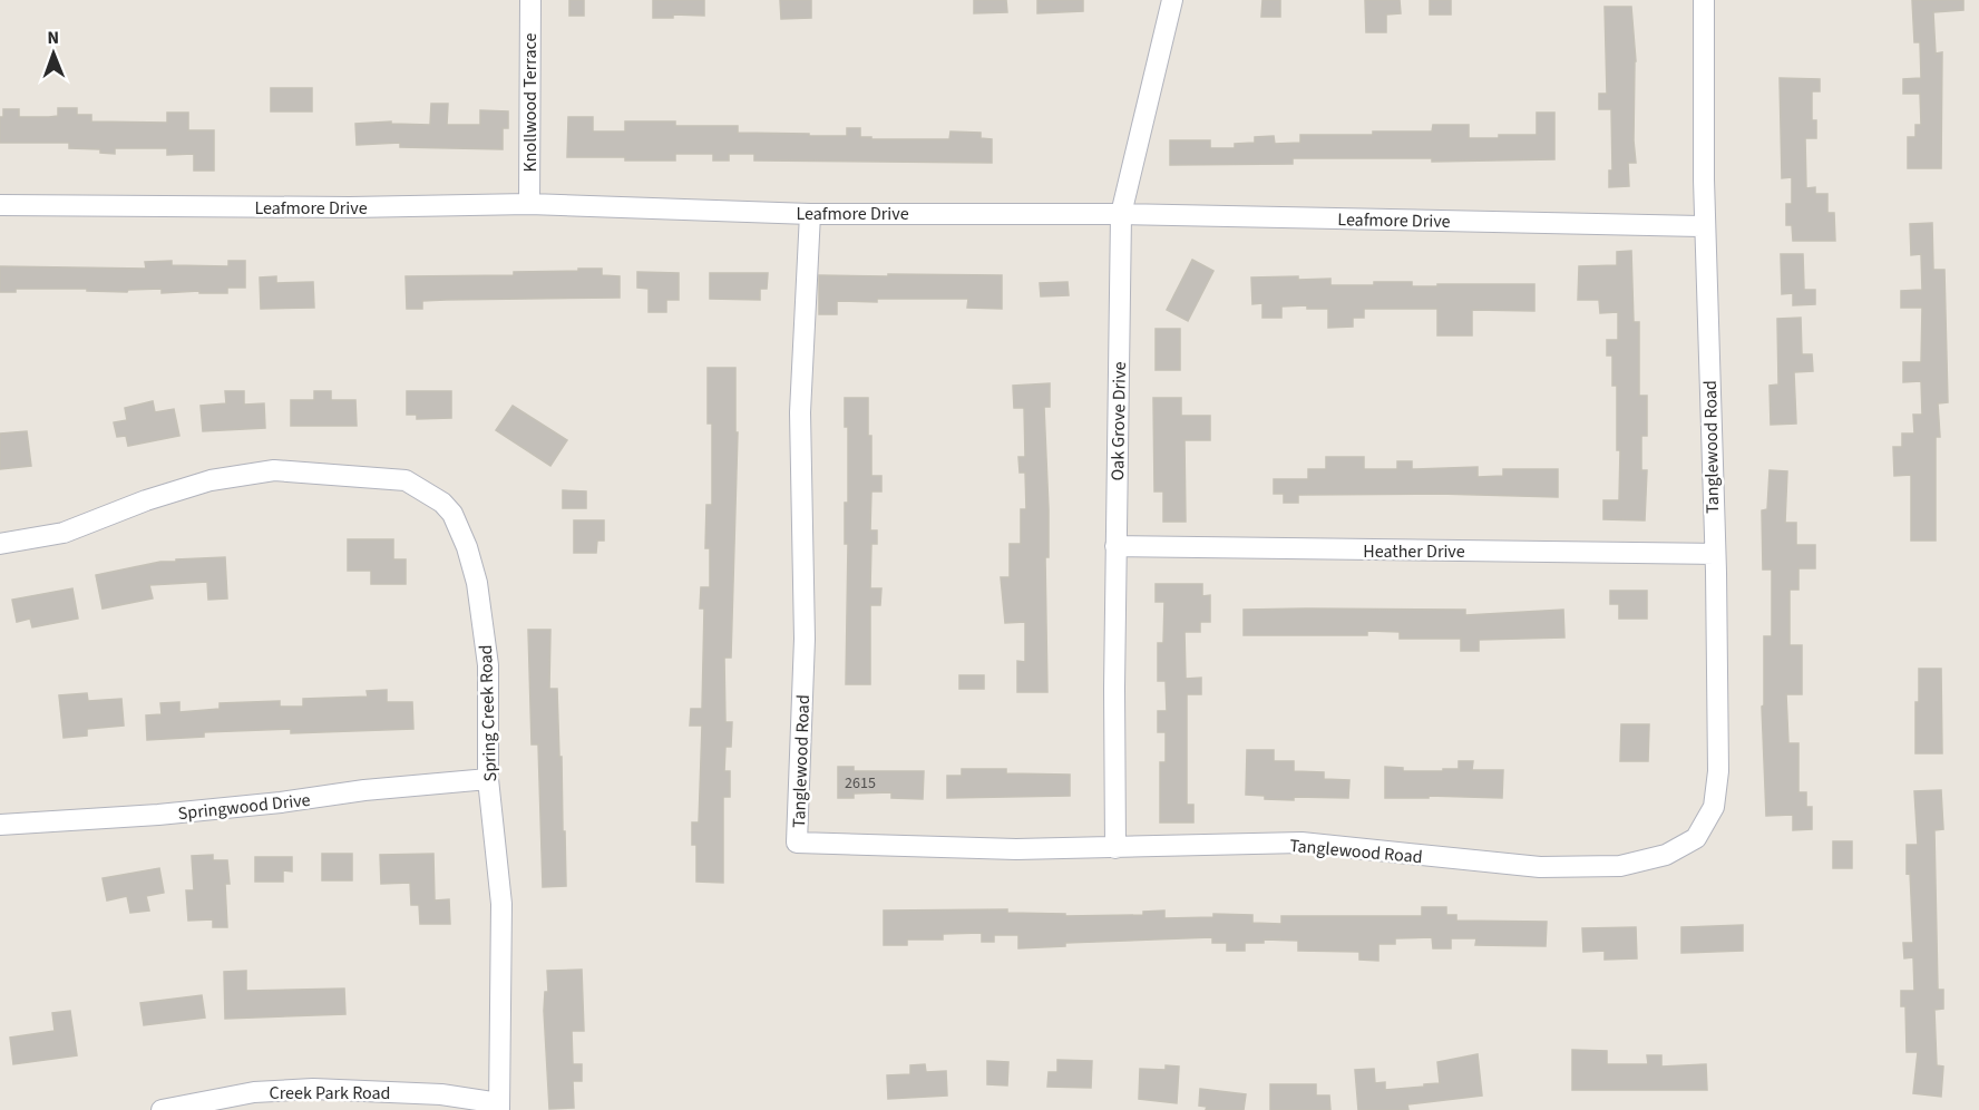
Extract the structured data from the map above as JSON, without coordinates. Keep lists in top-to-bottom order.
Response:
{
  "streets": {
    "street": [
      "Knollwood Terrace",
      "Leafmore Drive",
      "Oak Grove Drive",
      "Tanglewood Road",
      "Heather Drive",
      "Spring Creek Road",
      "Springwood Drive",
      "Creek Park Road"
    ]
  },
  "crossings": [
    ["Knollwood Terrace", "Leafmore Drive"],
    ["Leafmore Drive", "Oak Grove Drive"],
    ["Leafmore Drive", "Tanglewood Road"],
    ["Oak Grove Drive", "Tanglewood Road"],
    ["Oak Grove Drive", "Heather Drive"],
    ["Tanglewood Road", "Heather Drive"],
    ["Spring Creek Road", "Springwood Drive"],
    ["Spring Creek Road", "Creek Park Road"]
  ],
  "house_numbers": ["2615"],
  "north": "top"
}
